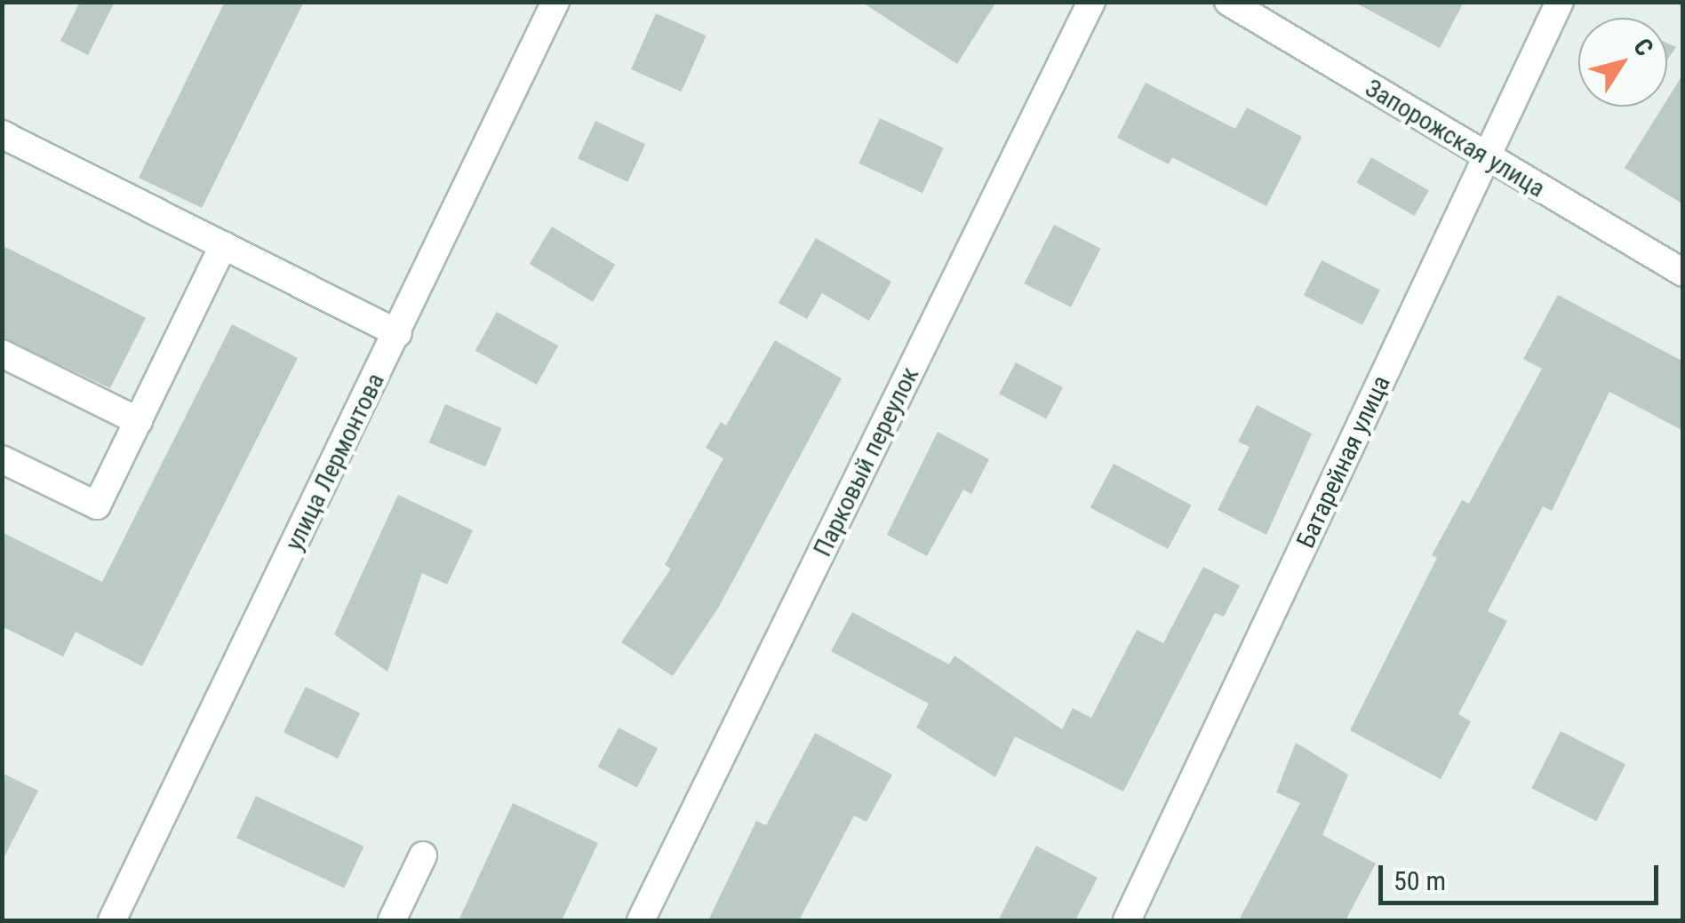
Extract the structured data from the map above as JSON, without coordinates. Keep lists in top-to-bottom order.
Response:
{
  "streets": {
    "street": [
      "Запорожская улица",
      "улица Лермонтова",
      "Парковый переулок",
      "Батарейная улица"
    ]
  },
  "crossings": [
    ["Запорожская улица", "Батарейная улица"]
  ],
  "scale_bar": "50 m",
  "north": "top right"
}
